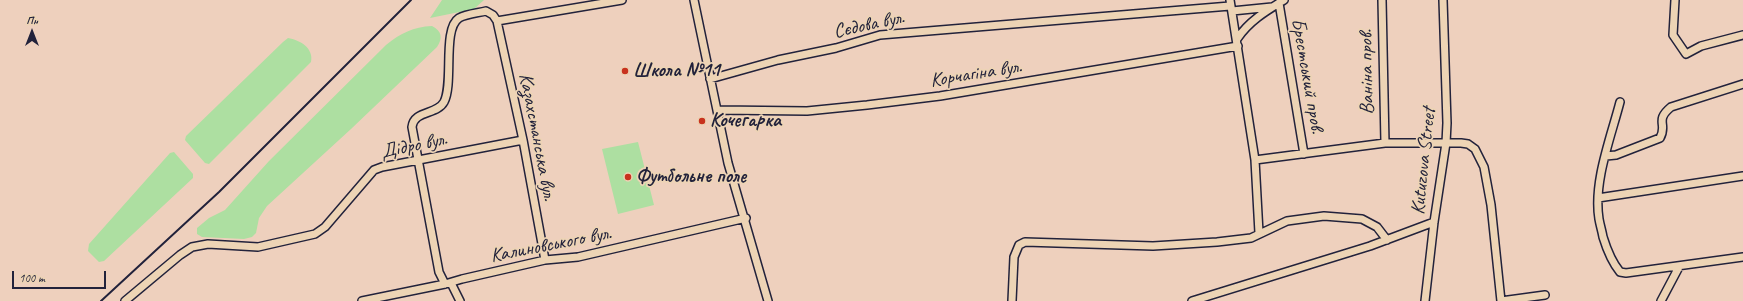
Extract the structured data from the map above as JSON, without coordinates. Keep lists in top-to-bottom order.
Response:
{
  "streets": {
    "street": [
      "Сєдова вул.",
      "Ваніна пров.",
      "Корчагіна вул.",
      "Брестський пров.",
      "Казахстанська вул.",
      "Дідро вул.",
      "Kutuzova Street",
      "Калиновського вул."
    ]
  },
  "crossings": [
    ["Сєдова вул.", "Брестський пров."],
    ["Казахстанська вул.", "Дідро вул."],
    ["Казахстанська вул.", "Калиновського вул."]
  ],
  "places": ["Школа №11", "Кочегарка", "Футбольне поле"],
  "scale_bar": "100 m",
  "north": "top"
}
